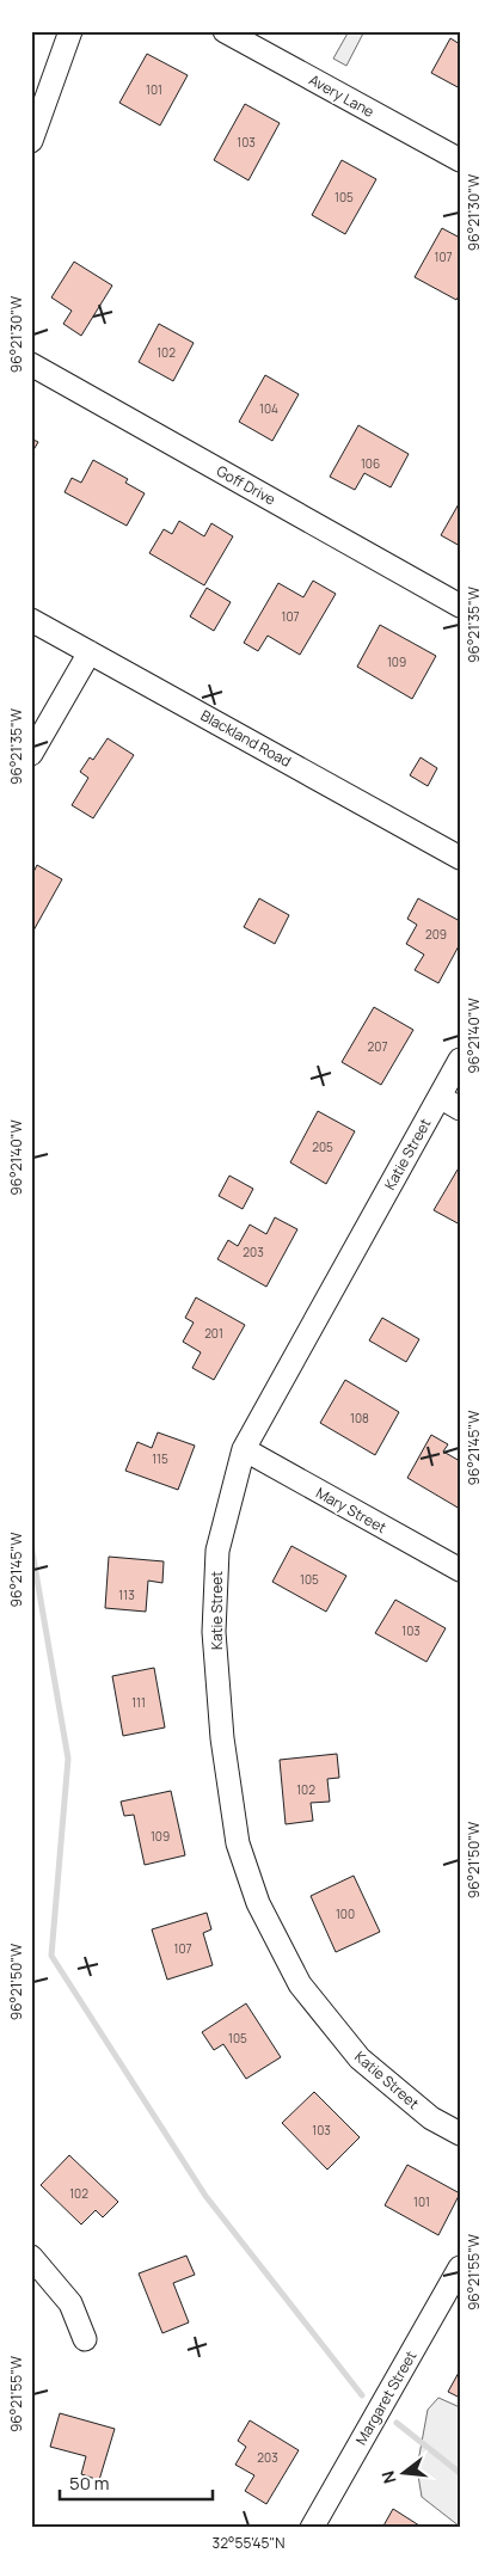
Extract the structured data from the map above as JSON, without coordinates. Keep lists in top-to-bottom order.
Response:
{
  "streets": {
    "street": [
      "Avery Lane",
      "Goff Drive",
      "Blackland Road",
      "Katie Street",
      "Mary Street",
      "Margaret Street"
    ]
  },
  "crossings": [
    ["Katie Street", "Mary Street"]
  ],
  "house_numbers": [
    "101",
    "103",
    "105",
    "107",
    "102",
    "104",
    "106",
    "107",
    "109",
    "209",
    "207",
    "205",
    "203",
    "201",
    "108",
    "115",
    "105",
    "113",
    "103",
    "111",
    "102",
    "109",
    "100",
    "107",
    "105",
    "103",
    "102",
    "101",
    "203"
  ],
  "scale_bar": "50 m",
  "north": "left",
  "coordinates": [
    "96°21'30\"W",
    "96°21'35\"W",
    "96°21'40\"W",
    "96°21'45\"W",
    "96°21'50\"W",
    "96°21'55\"W",
    "32°55'45\"N"
  ]
}
